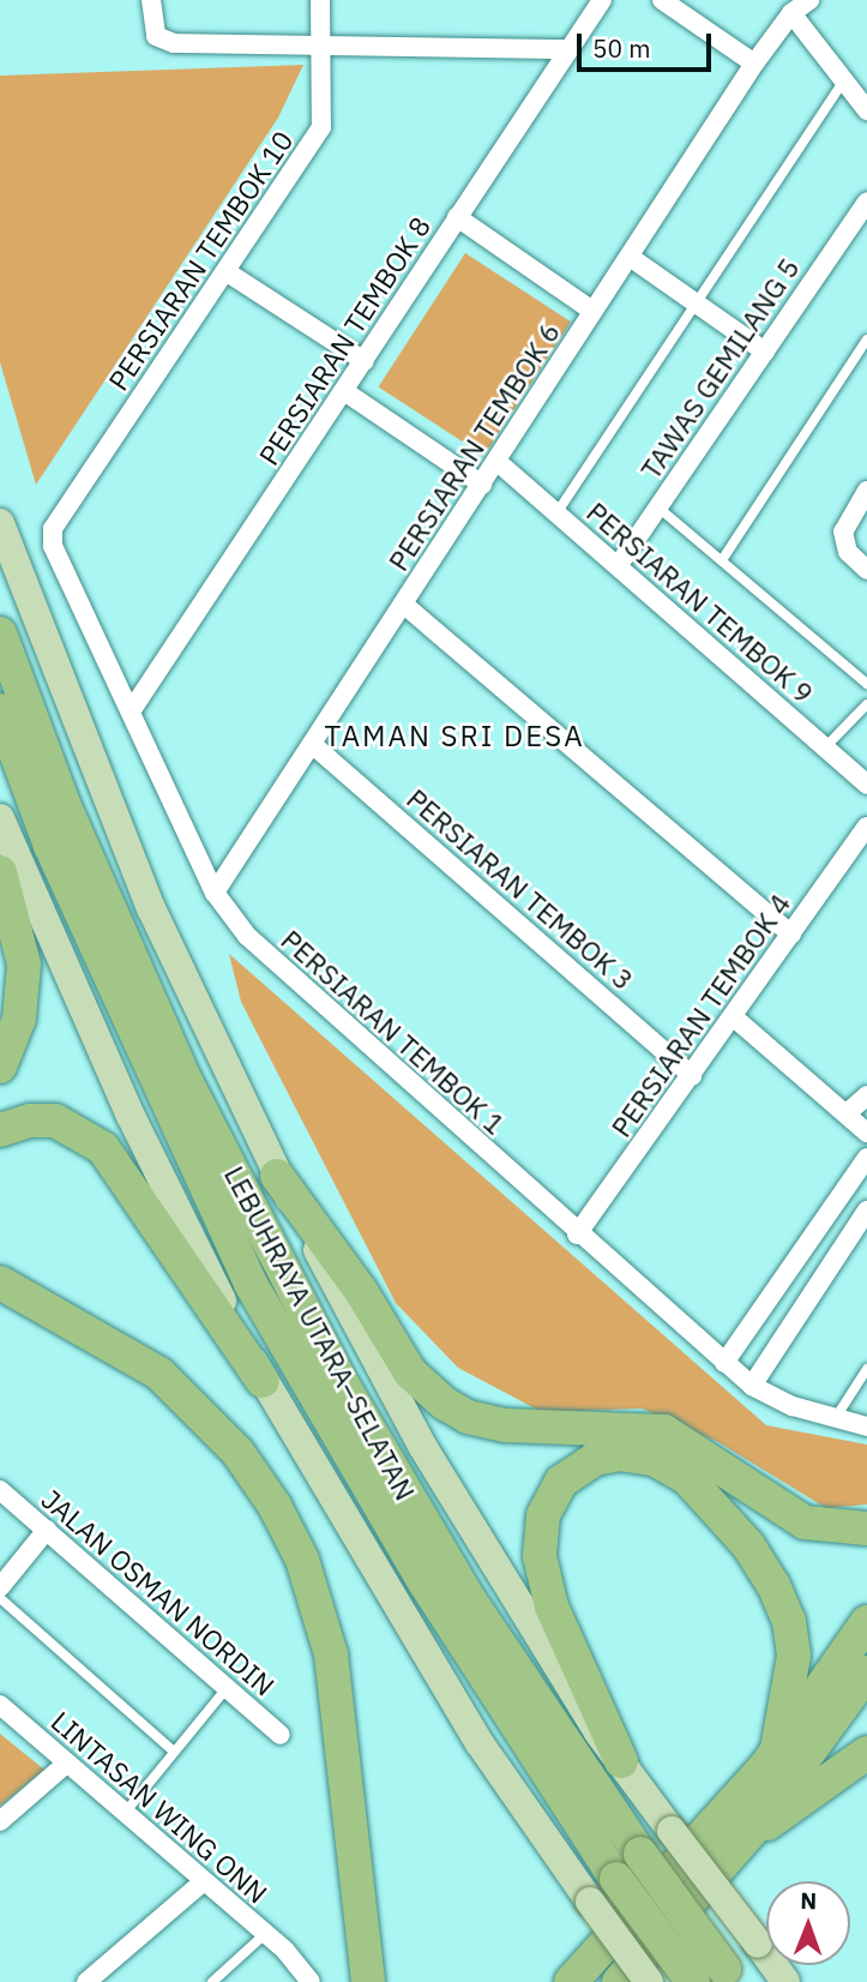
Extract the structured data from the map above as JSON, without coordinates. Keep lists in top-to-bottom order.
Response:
{
  "streets": {
    "highway": ["LEBUHRAYA UTARA–SELATAN"],
    "street": [
      "PERSIARAN TEMBOK 10",
      "PERSIARAN TEMBOK 8",
      "TAWAS GEMILANG 5",
      "PERSIARAN TEMBOK 6",
      "PERSIARAN TEMBOK 9",
      "PERSIARAN TEMBOK 3",
      "PERSIARAN TEMBOK 4",
      "PERSIARAN TEMBOK 1",
      "JALAN OSMAN NORDIN",
      "LINTASAN WING ONN"
    ]
  },
  "crossings": [
    ["PERSIARAN TEMBOK 10", "PERSIARAN TEMBOK 1"],
    ["PERSIARAN TEMBOK 8", "PERSIARAN TEMBOK 1"],
    ["TAWAS GEMILANG 5", "PERSIARAN TEMBOK 9"],
    ["PERSIARAN TEMBOK 6", "PERSIARAN TEMBOK 9"],
    ["PERSIARAN TEMBOK 6", "PERSIARAN TEMBOK 3"],
    ["PERSIARAN TEMBOK 6", "PERSIARAN TEMBOK 1"],
    ["PERSIARAN TEMBOK 3", "PERSIARAN TEMBOK 4"],
    ["PERSIARAN TEMBOK 4", "PERSIARAN TEMBOK 1"]
  ],
  "districts": ["TAMAN SRI DESA"],
  "scale_bar": "50 m",
  "north": "top"
}
